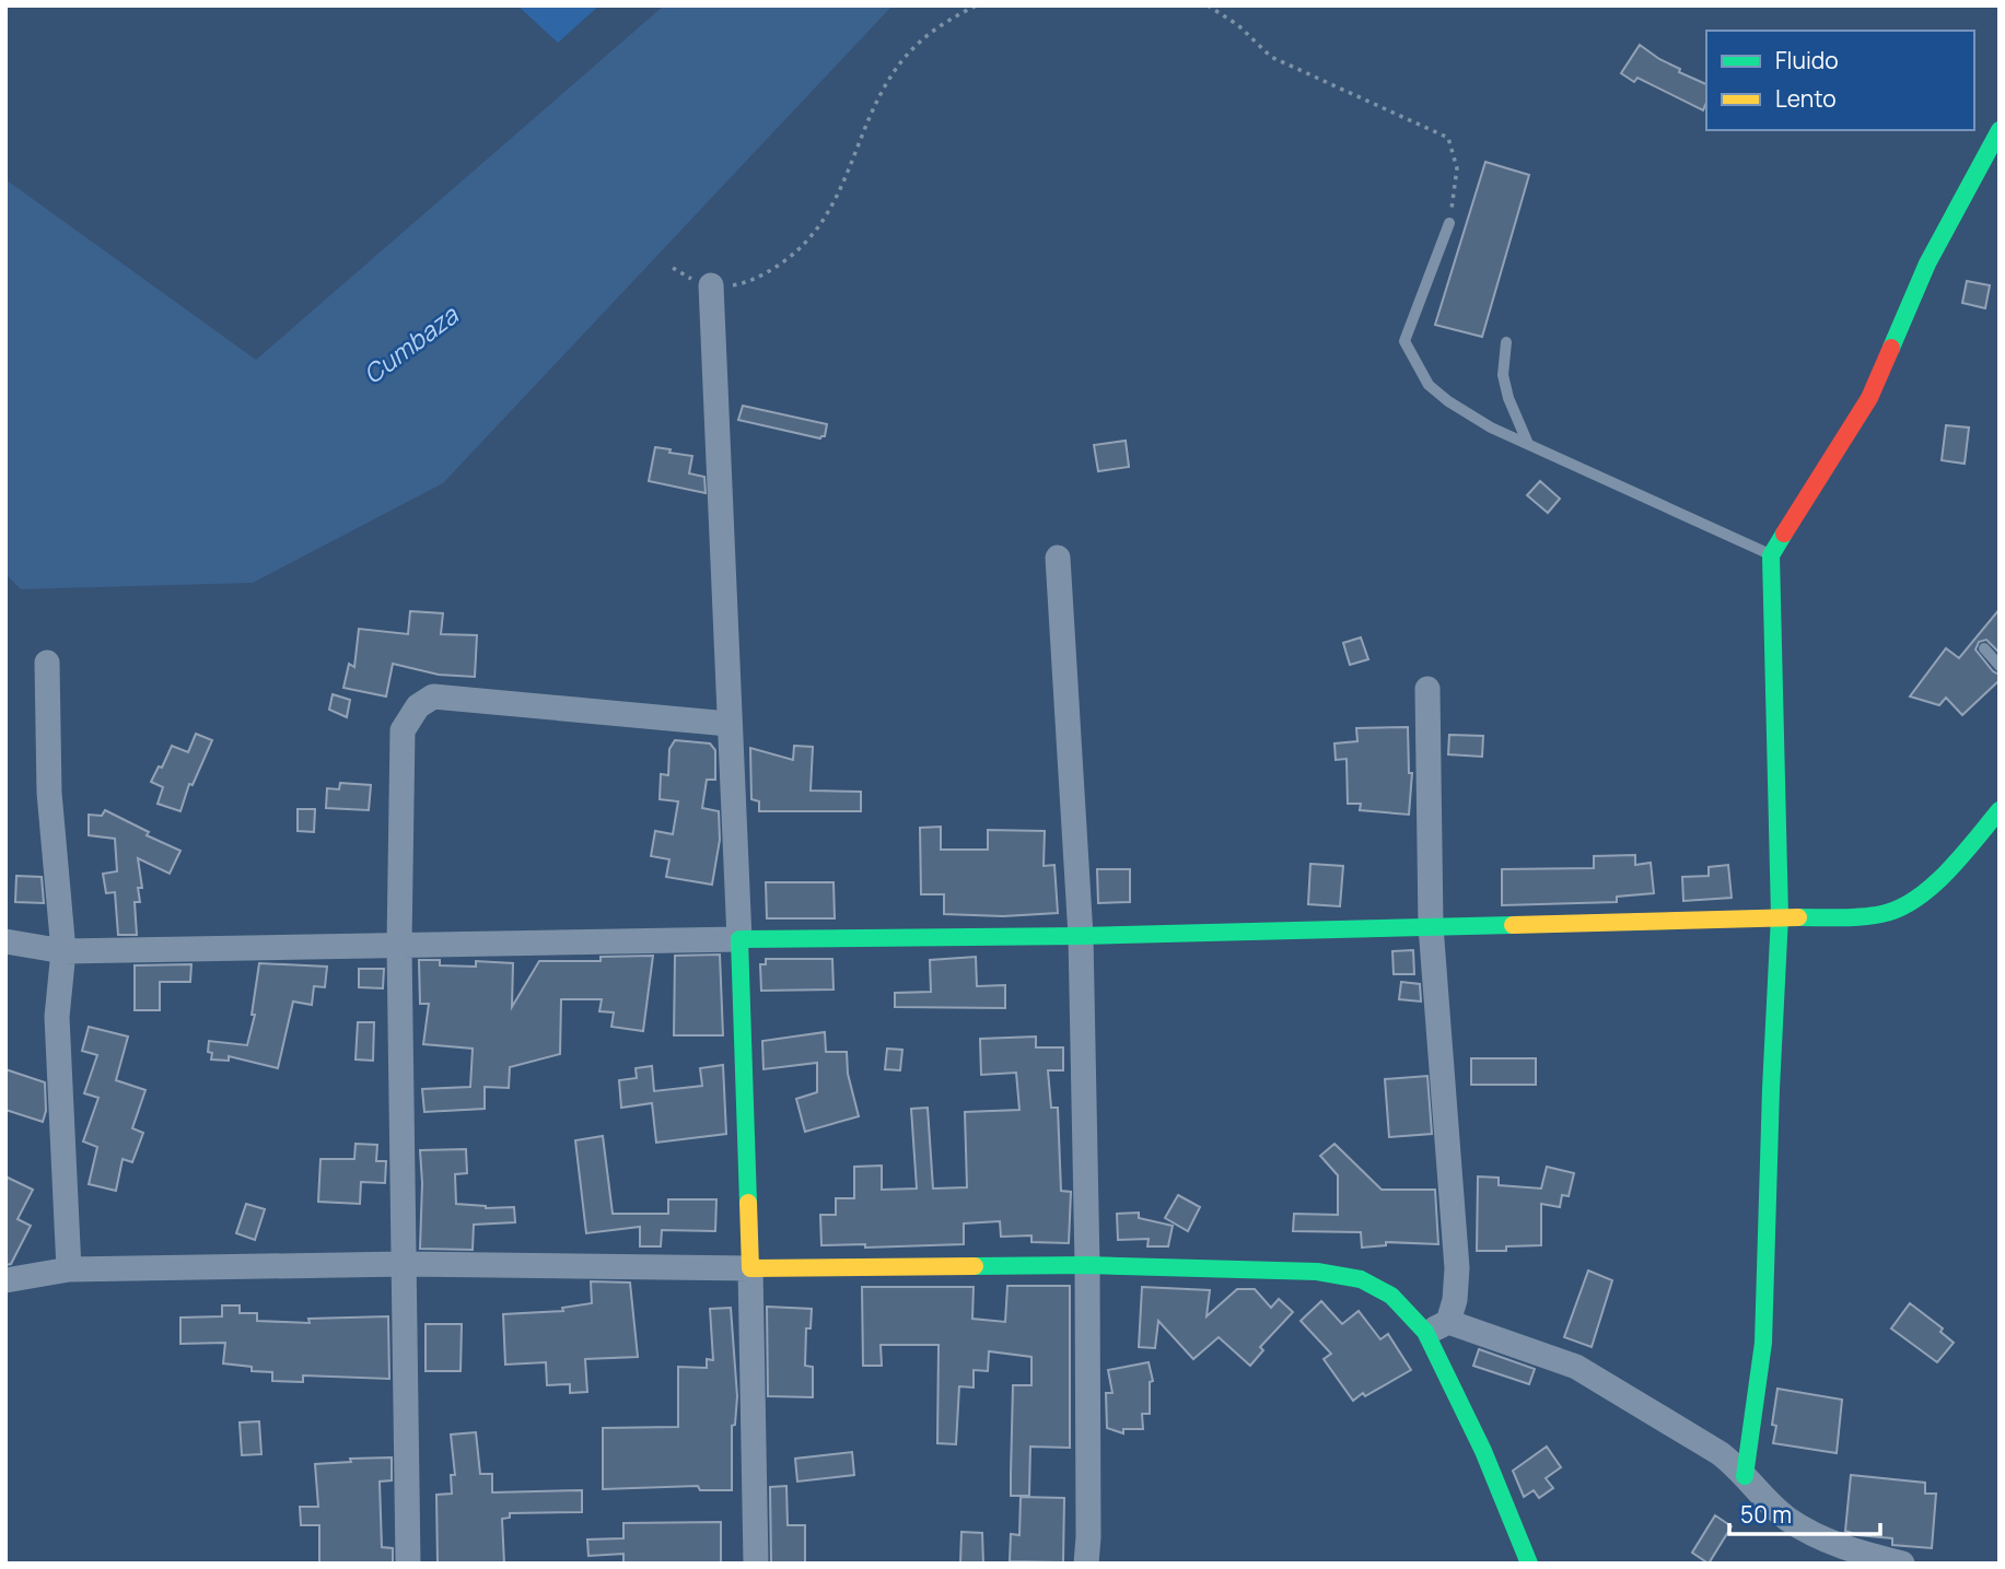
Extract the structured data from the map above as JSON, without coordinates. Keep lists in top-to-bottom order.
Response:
{
  "water": ["Cumbaza"],
  "legend": ["Fluido", "Lento"],
  "scale_bar": "50 m"
}
